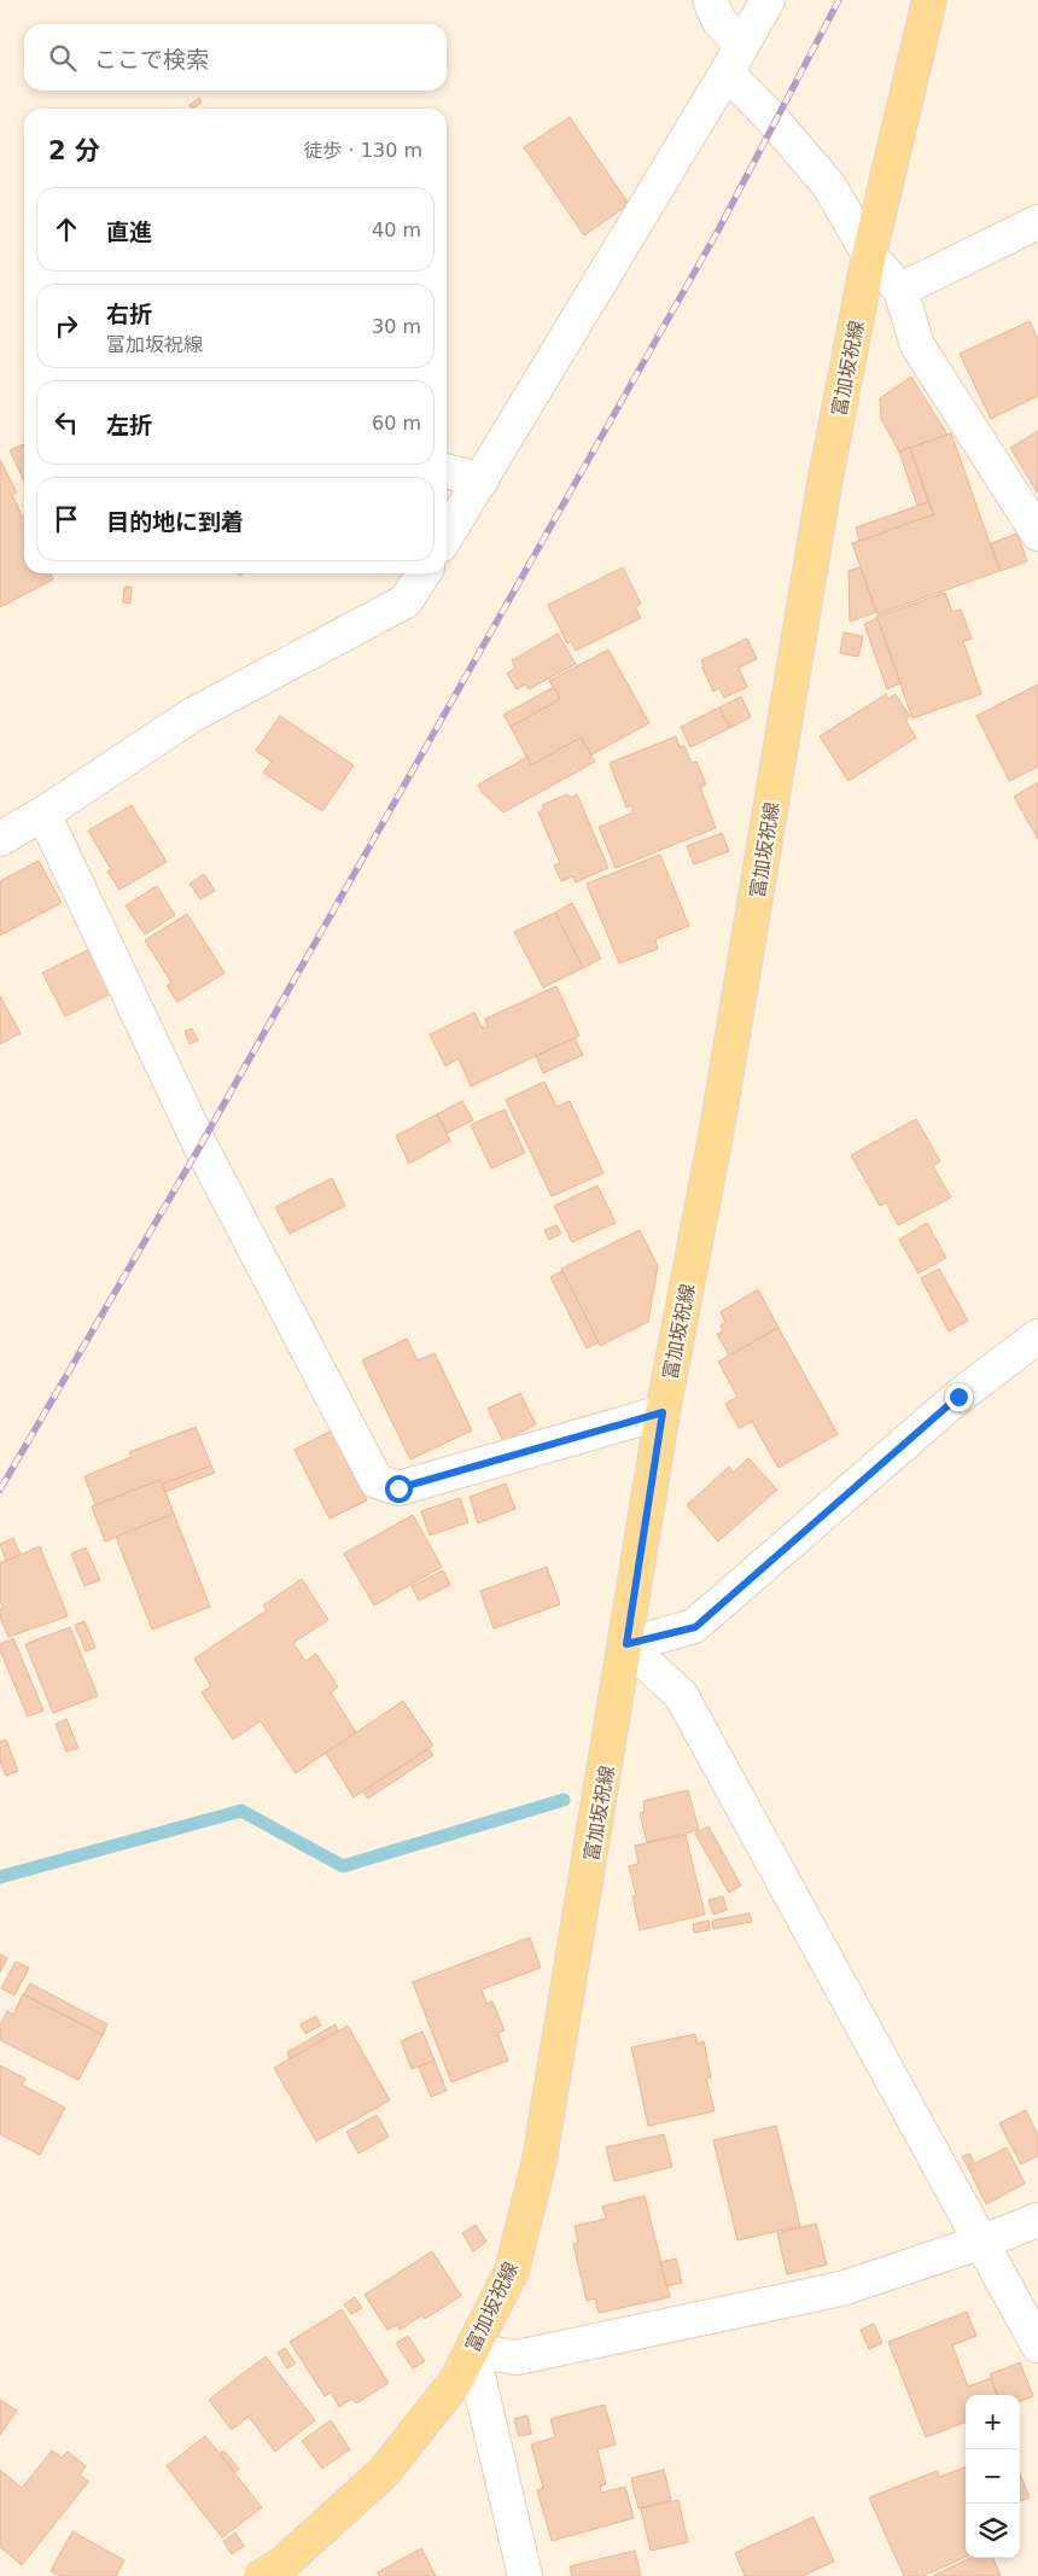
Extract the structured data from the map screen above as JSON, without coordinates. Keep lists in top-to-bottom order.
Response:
{
  "streets": {
    "main road": ["富加坂祝線"]
  },
  "page": {
    "search": "ここで検索",
    "heading": ["2 分", "徒歩 · 130 m"],
    "list": [
      ["直進", "40 m"],
      ["右折", "富加坂祝線", "30 m"],
      ["左折", "60 m"],
      "目的地に到着"
    ],
    "map_buttons": ["+", "−"]
  }
}
